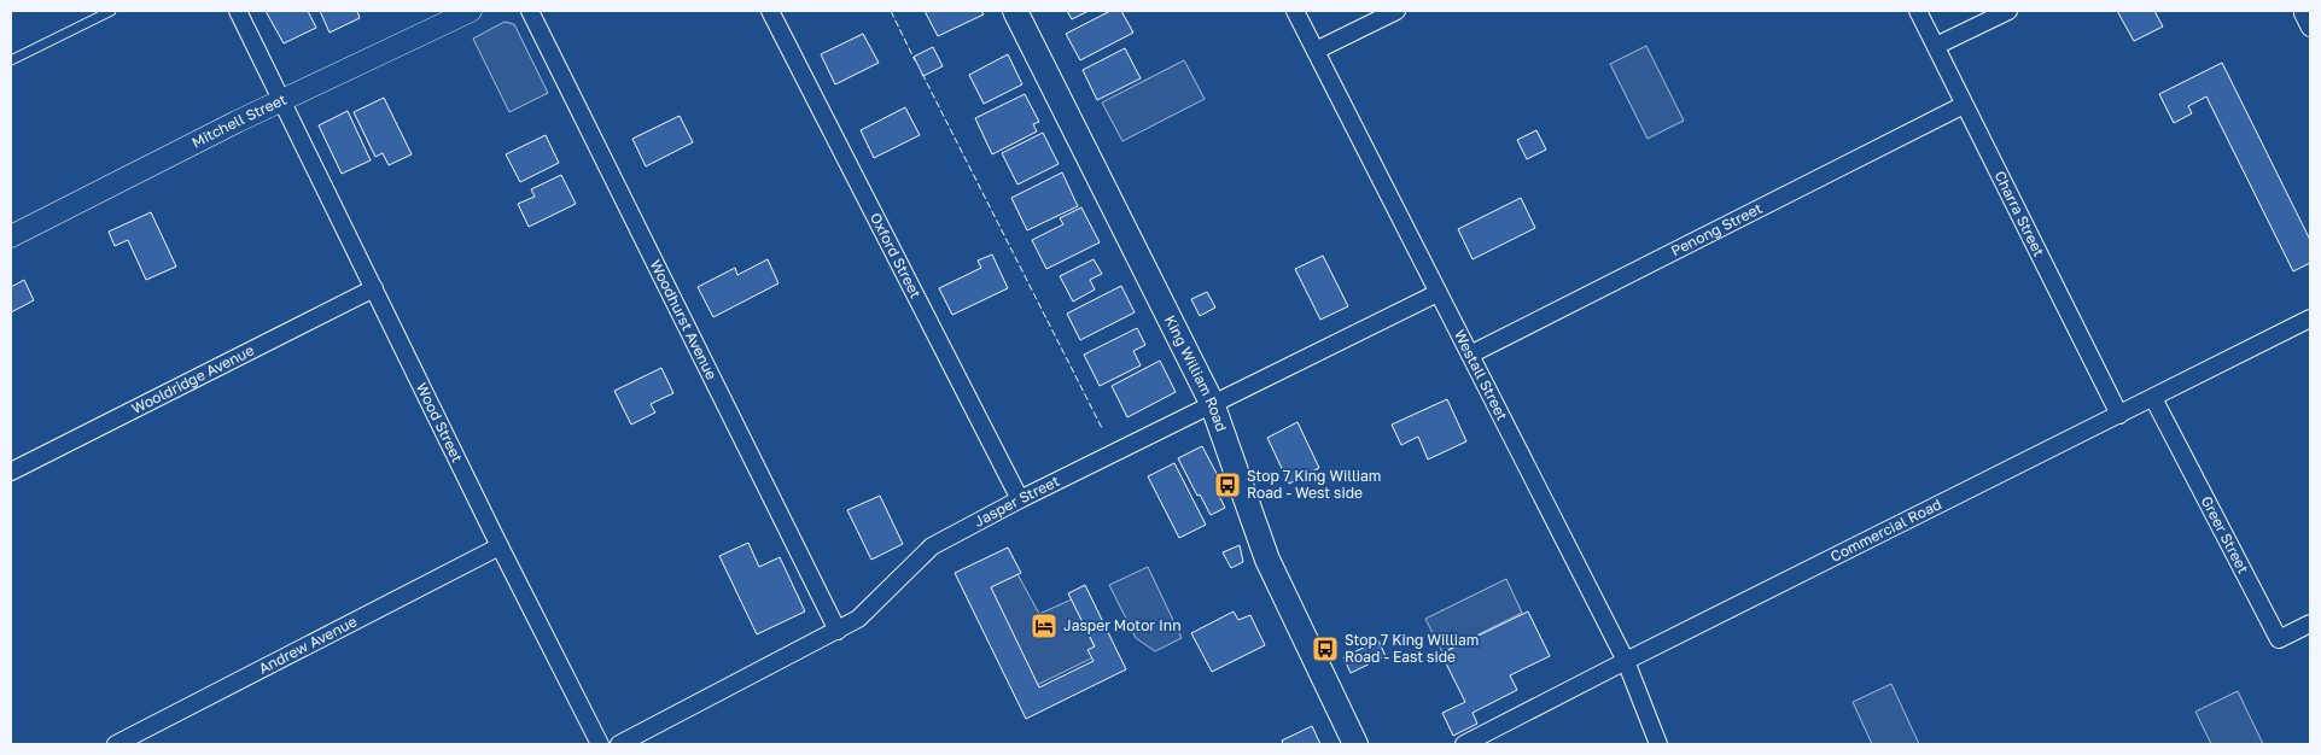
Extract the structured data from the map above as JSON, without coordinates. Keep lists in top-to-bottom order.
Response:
{
  "streets": {
    "main road": ["King William Road"],
    "street": [
      "Mitchell Street",
      "Charra Street",
      "Penong Street",
      "Oxford Street",
      "Woodhurst Avenue",
      "Westall Street",
      "Wooldridge Avenue",
      "Wood Street",
      "Jasper Street",
      "Commercial Road",
      "Greer Street",
      "Andrew Avenue"
    ]
  },
  "crossings": [
    ["Mitchell Street", "Wood Street"],
    ["Charra Street", "Penong Street"],
    ["Charra Street", "Commercial Road"],
    ["Penong Street", "Westall Street"],
    ["Oxford Street", "Jasper Street"],
    ["Woodhurst Avenue", "Jasper Street"],
    ["King William Road", "Jasper Street"],
    ["Westall Street", "Jasper Street"],
    ["Westall Street", "Commercial Road"],
    ["Wooldridge Avenue", "Wood Street"],
    ["Wood Street", "Andrew Avenue"],
    ["Commercial Road", "Greer Street"]
  ],
  "places": {
    "bus stop": ["Stop 7 King William Road - West side", "Stop 7 King William Road - East side"],
    "hotel": ["Jasper Motor Inn"]
  }
}
